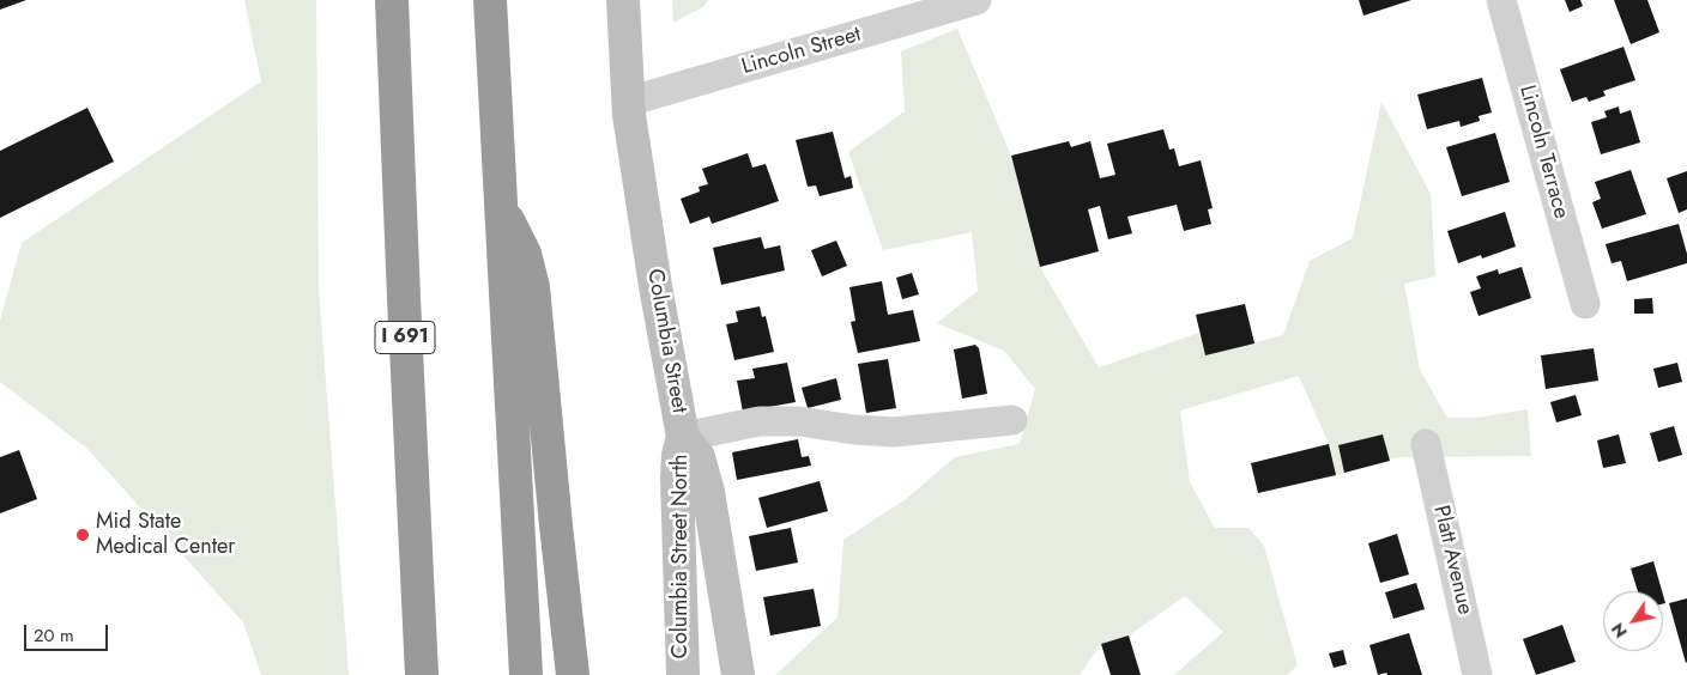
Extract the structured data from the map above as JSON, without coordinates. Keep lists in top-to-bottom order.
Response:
{
  "streets": {
    "highway": ["I 691"],
    "street": [
      "Lincoln Street",
      "Lincoln Terrace",
      "Columbia Street",
      "Columbia Street North",
      "Platt Avenue"
    ]
  },
  "crossings": [
    ["Lincoln Street", "Columbia Street"],
    ["Columbia Street", "Columbia Street North"]
  ],
  "places": ["Mid State Medical Center"],
  "scale_bar": "20 m",
  "north": "bottom left"
}
